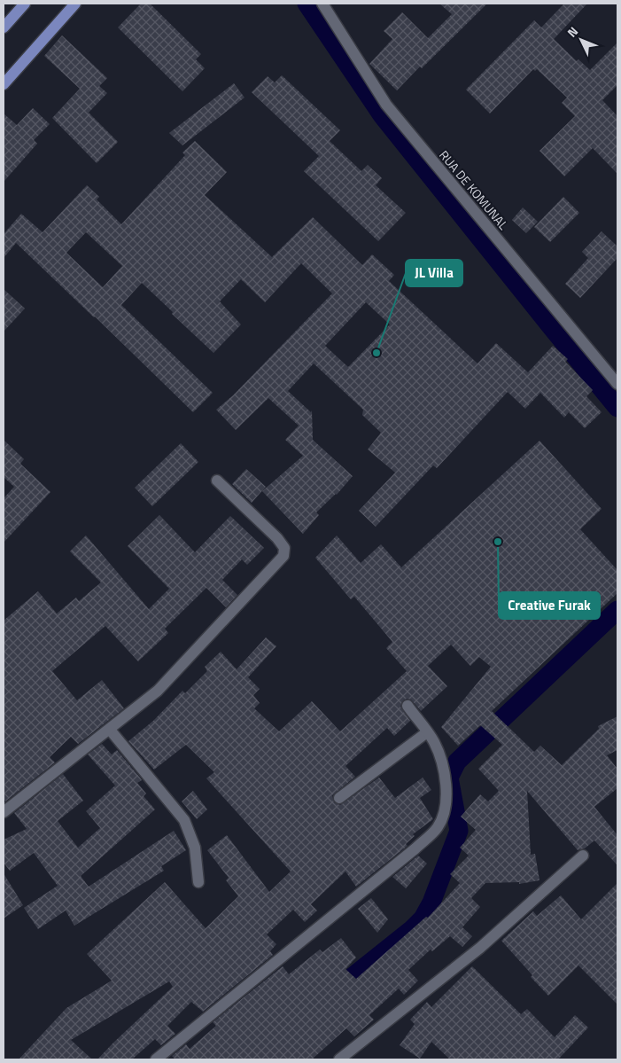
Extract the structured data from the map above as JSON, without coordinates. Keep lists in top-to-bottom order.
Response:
{
  "streets": {
    "street": ["RUA DE KOMUNAL"]
  },
  "places": ["JL Villa", "Creative Furak"],
  "north": "top left"
}
